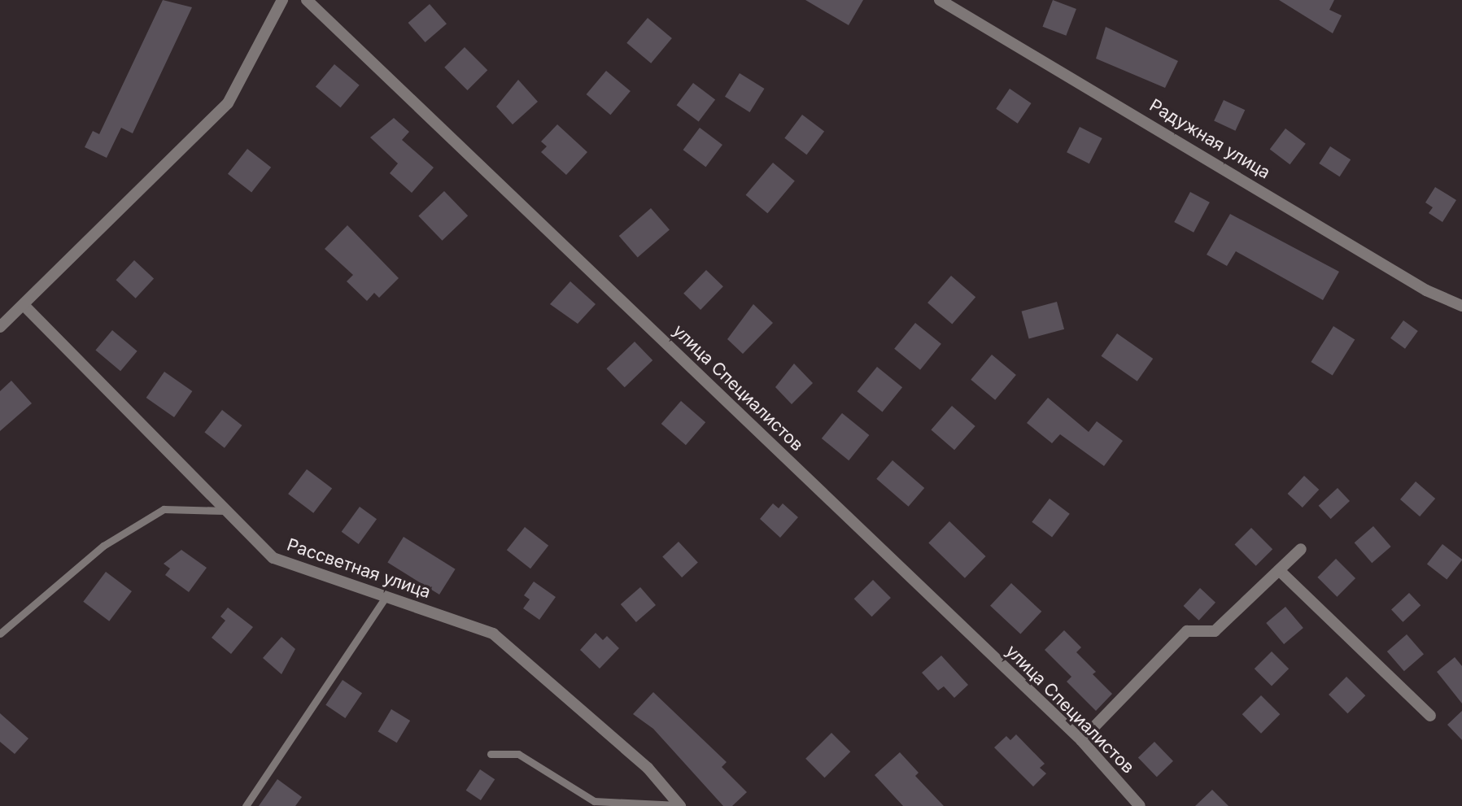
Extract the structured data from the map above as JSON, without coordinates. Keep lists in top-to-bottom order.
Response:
{
  "streets": {
    "street": ["Радужная улица", "улица Специалистов", "Рассветная улица"]
  }
}
